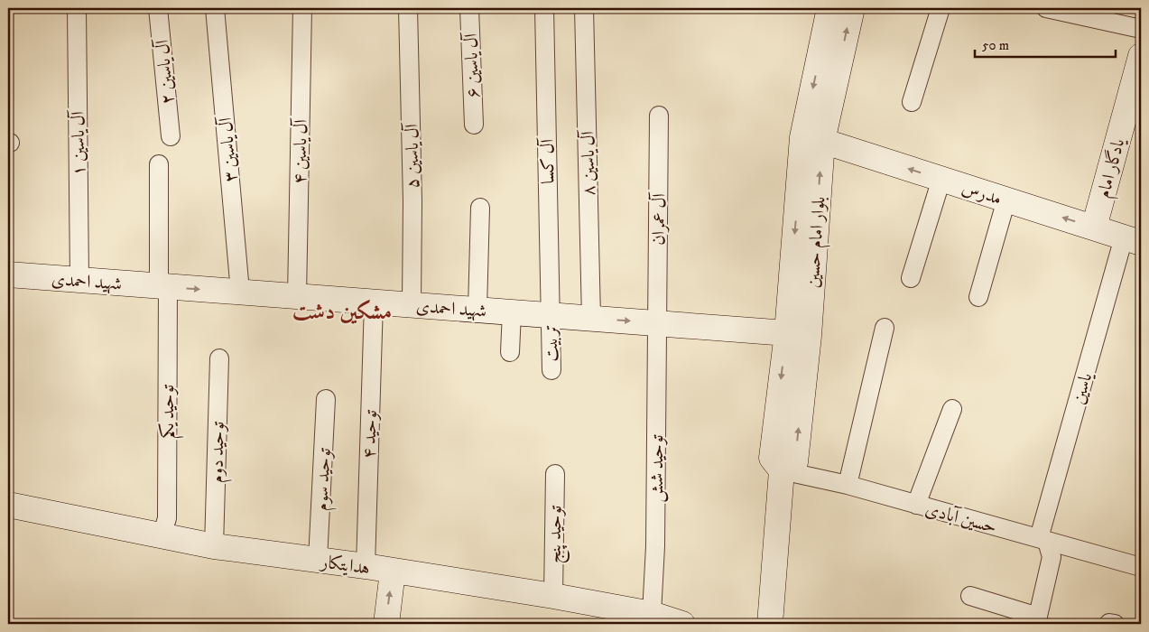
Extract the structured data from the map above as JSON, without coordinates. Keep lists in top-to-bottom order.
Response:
{
  "streets": {
    "main road": [
      "یادگار امام",
      "مدرس",
      "بلوار امام حسین",
      "شهید احمدی",
      "هدایتکار"
    ],
    "street": [
      "آل یاسین ۶",
      "آل یاسین ۲",
      "آل یاسین ۱",
      "آل یاسین ۳",
      "آل یاسین ۴",
      "آل یاسین ۵",
      "آل کسا",
      "آل یاسین ۸",
      "آل عمران",
      "تربیت",
      "یاسین",
      "توحید یکم",
      "توحید ۴",
      "توحید دوم",
      "توحید شش",
      "توحید سوم",
      "حسین آبادی",
      "توحید پنج"
    ]
  },
  "crossings": [
    ["آل یاسین ۱", "شهید احمدی"],
    ["آل یاسین ۳", "شهید احمدی"],
    ["آل یاسین ۴", "شهید احمدی"],
    ["آل یاسین ۵", "شهید احمدی"],
    ["آل کسا", "شهید احمدی"],
    ["آل کسا", "تربیت"],
    ["آل یاسین ۸", "شهید احمدی"],
    ["یادگار امام", "مدرس"],
    ["مدرس", "بلوار امام حسین"],
    ["مدرس", "یاسین"],
    ["آل عمران", "شهید احمدی"],
    ["آل عمران", "توحید شش"],
    ["بلوار امام حسین", "شهید احمدی"],
    ["بلوار امام حسین", "حسین آبادی"],
    ["شهید احمدی", "تربیت"],
    ["شهید احمدی", "توحید یکم"],
    ["شهید احمدی", "توحید ۴"],
    ["شهید احمدی", "توحید شش"],
    ["یاسین", "حسین آبادی"],
    ["توحید یکم", "هدایتکار"],
    ["توحید ۴", "هدایتکار"],
    ["توحید دوم", "هدایتکار"],
    ["توحید شش", "هدایتکار"],
    ["توحید سوم", "هدایتکار"],
    ["توحید پنج", "هدایتکار"]
  ],
  "one_way": ["مدرس"],
  "districts": ["مشکین دشت"],
  "scale_bar": "50 m"
}
